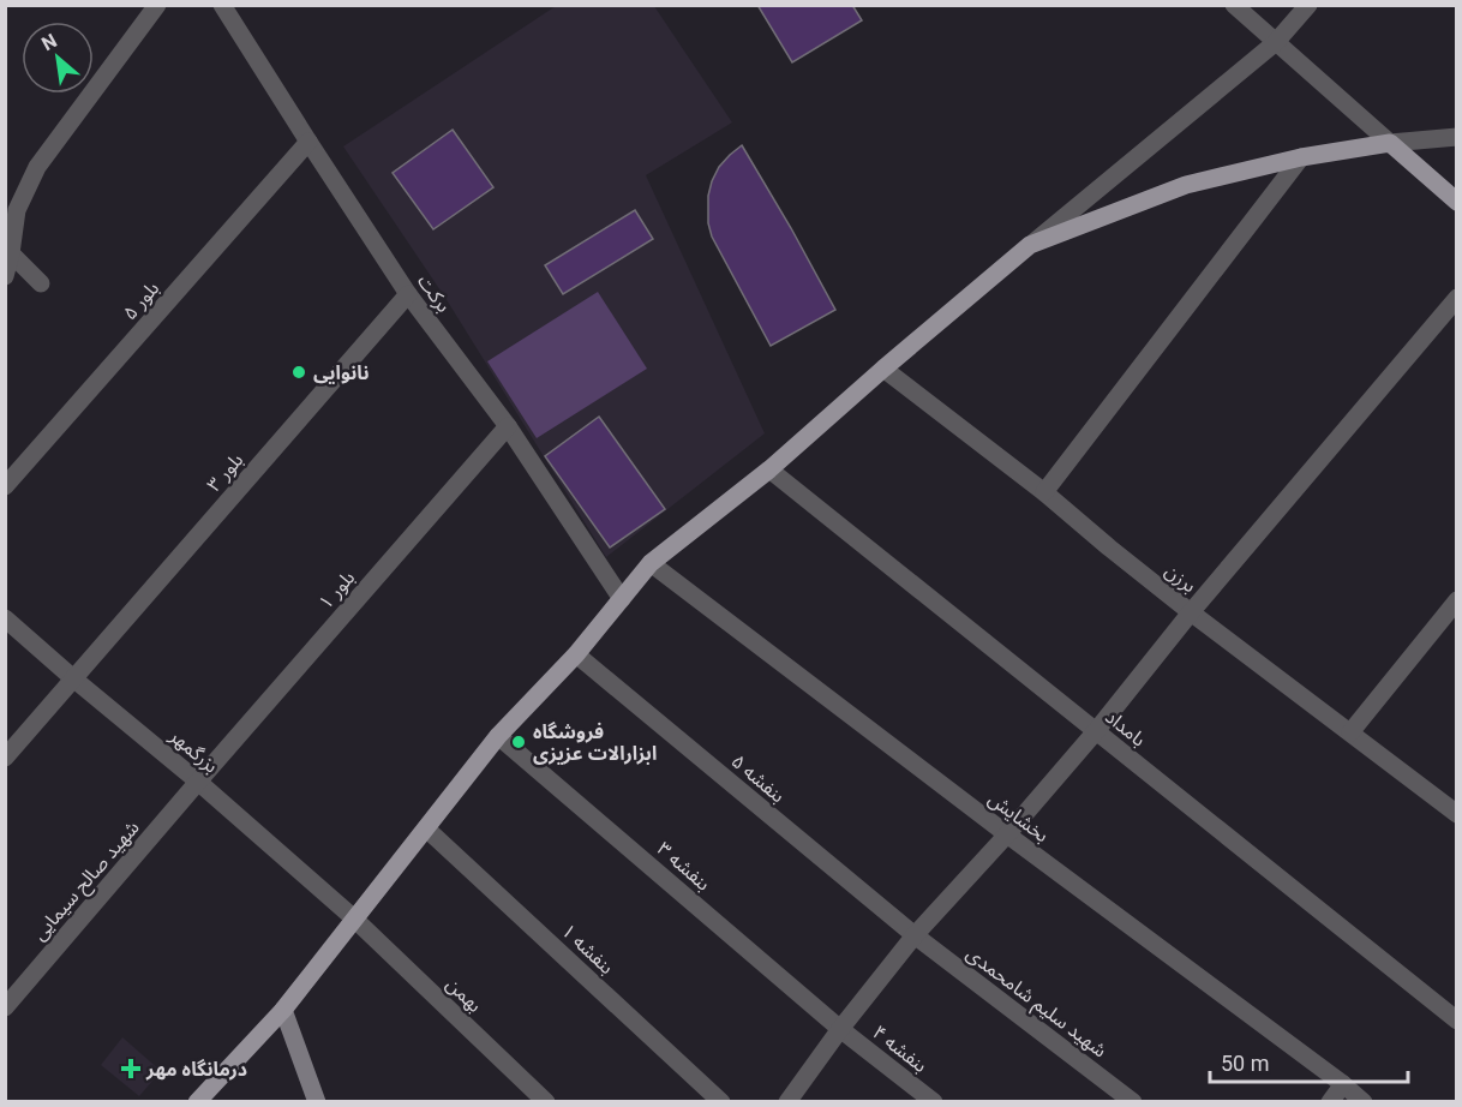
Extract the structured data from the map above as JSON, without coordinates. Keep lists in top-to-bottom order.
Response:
{
  "streets": {
    "street": [
      "برکت",
      "بلور ۵",
      "بلور ۳",
      "برزن",
      "بلور ۱",
      "بامداد",
      "بزرگمهر",
      "بنفشه ۵",
      "بخشایش",
      "بنفشه ۳",
      "شهید صالح سیمایی",
      "بنفشه ۱",
      "بهمن",
      "شهید سلیم شامحمدی",
      "بنفشه ۴"
    ]
  },
  "crossings": [
    ["برکت", "بلور ۵"],
    ["برکت", "بلور ۳"],
    ["برکت", "بلور ۱"],
    ["بلور ۳", "بزرگمهر"],
    ["بلور ۱", "بزرگمهر"],
    ["بلور ۱", "شهید صالح سیمایی"],
    ["بزرگمهر", "شهید صالح سیمایی"],
    ["بزرگمهر", "بهمن"],
    ["بنفشه ۵", "شهید سلیم شامحمدی"],
    ["بنفشه ۳", "بنفشه ۴"]
  ],
  "places": {
    "other": ["نانوایی", "فروشگاه ابزارالات عزیزی"],
    "health": ["درمانگاه مهر"]
  },
  "scale_bar": "50 m",
  "north": "top left"
}
